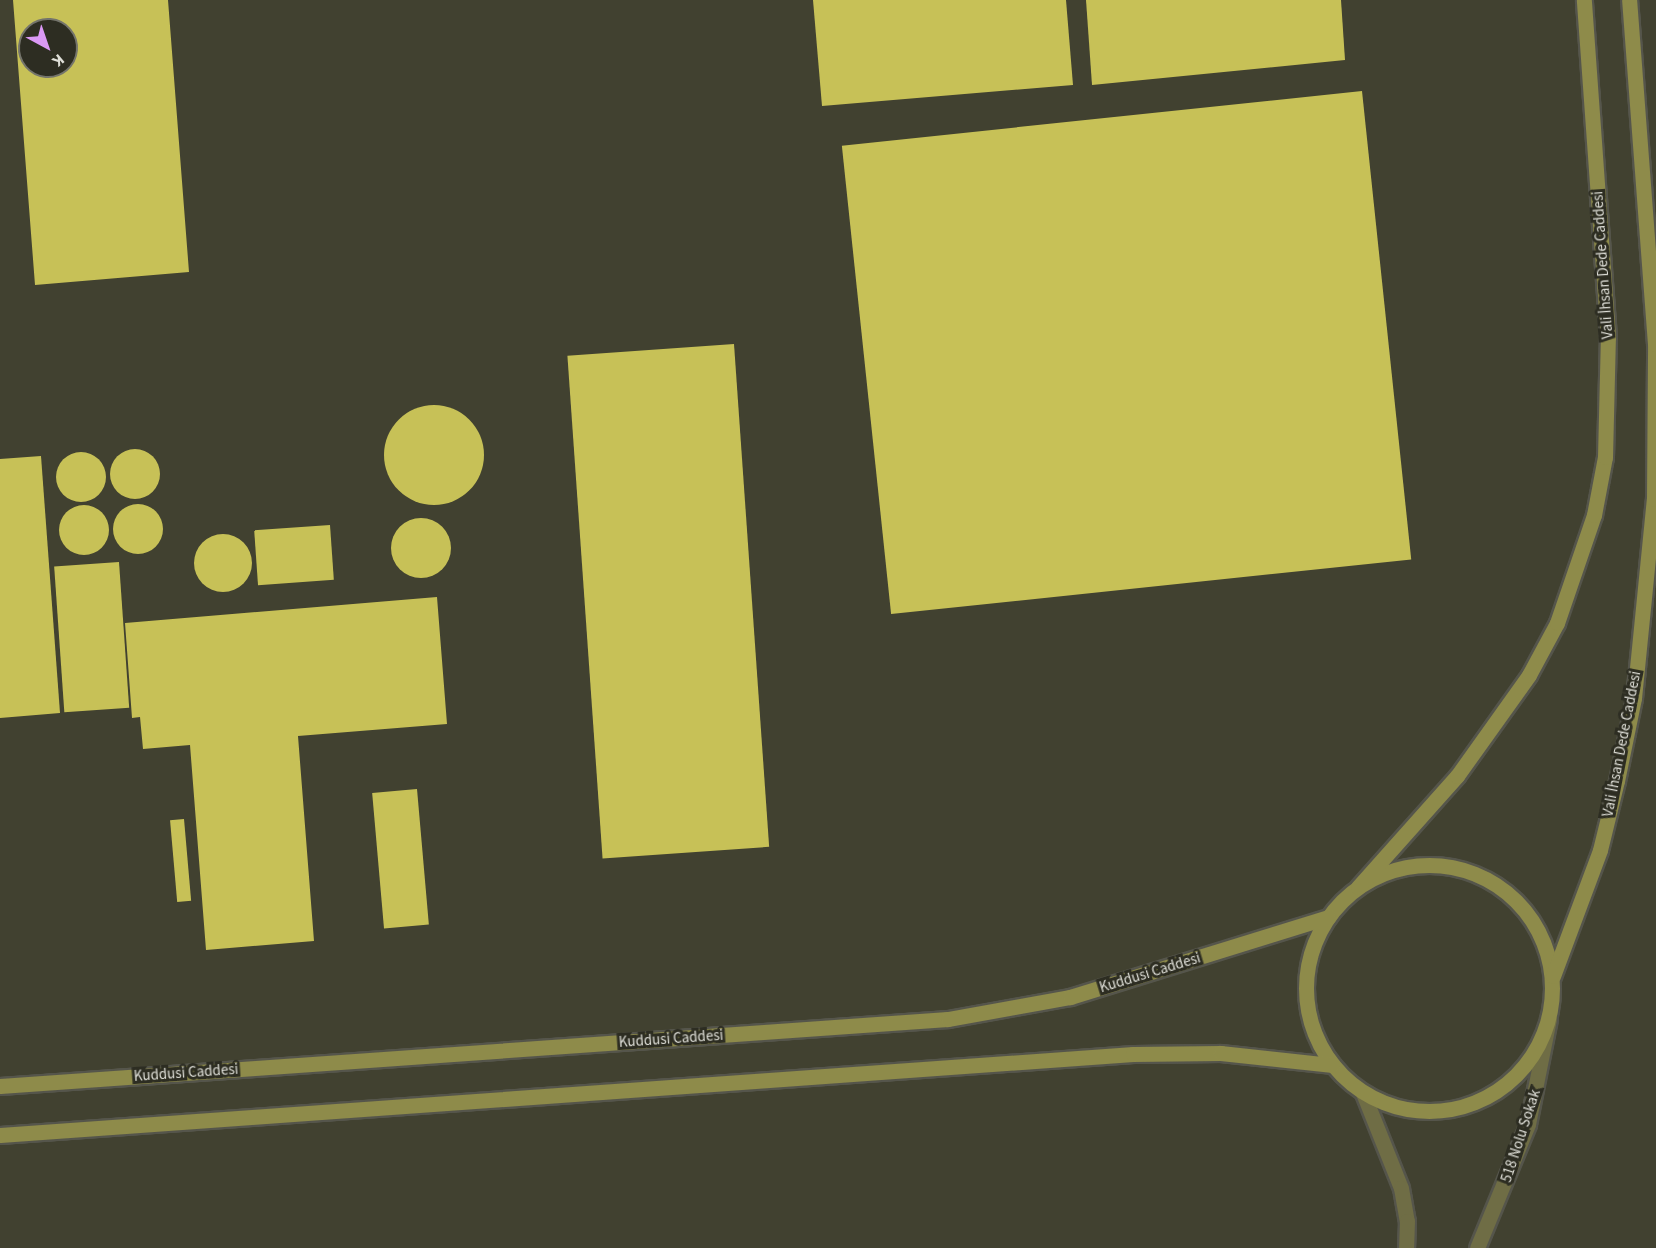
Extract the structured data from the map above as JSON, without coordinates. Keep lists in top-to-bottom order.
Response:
{
  "streets": {
    "street": ["Vali İhsan Dede Caddesi", "Kuddusi Caddesi"],
    "lane": ["518 Nolu Sokak"]
  },
  "crossings": [
    ["Vali İhsan Dede Caddesi", "Kuddusi Caddesi"]
  ],
  "north": "bottom right"
}
